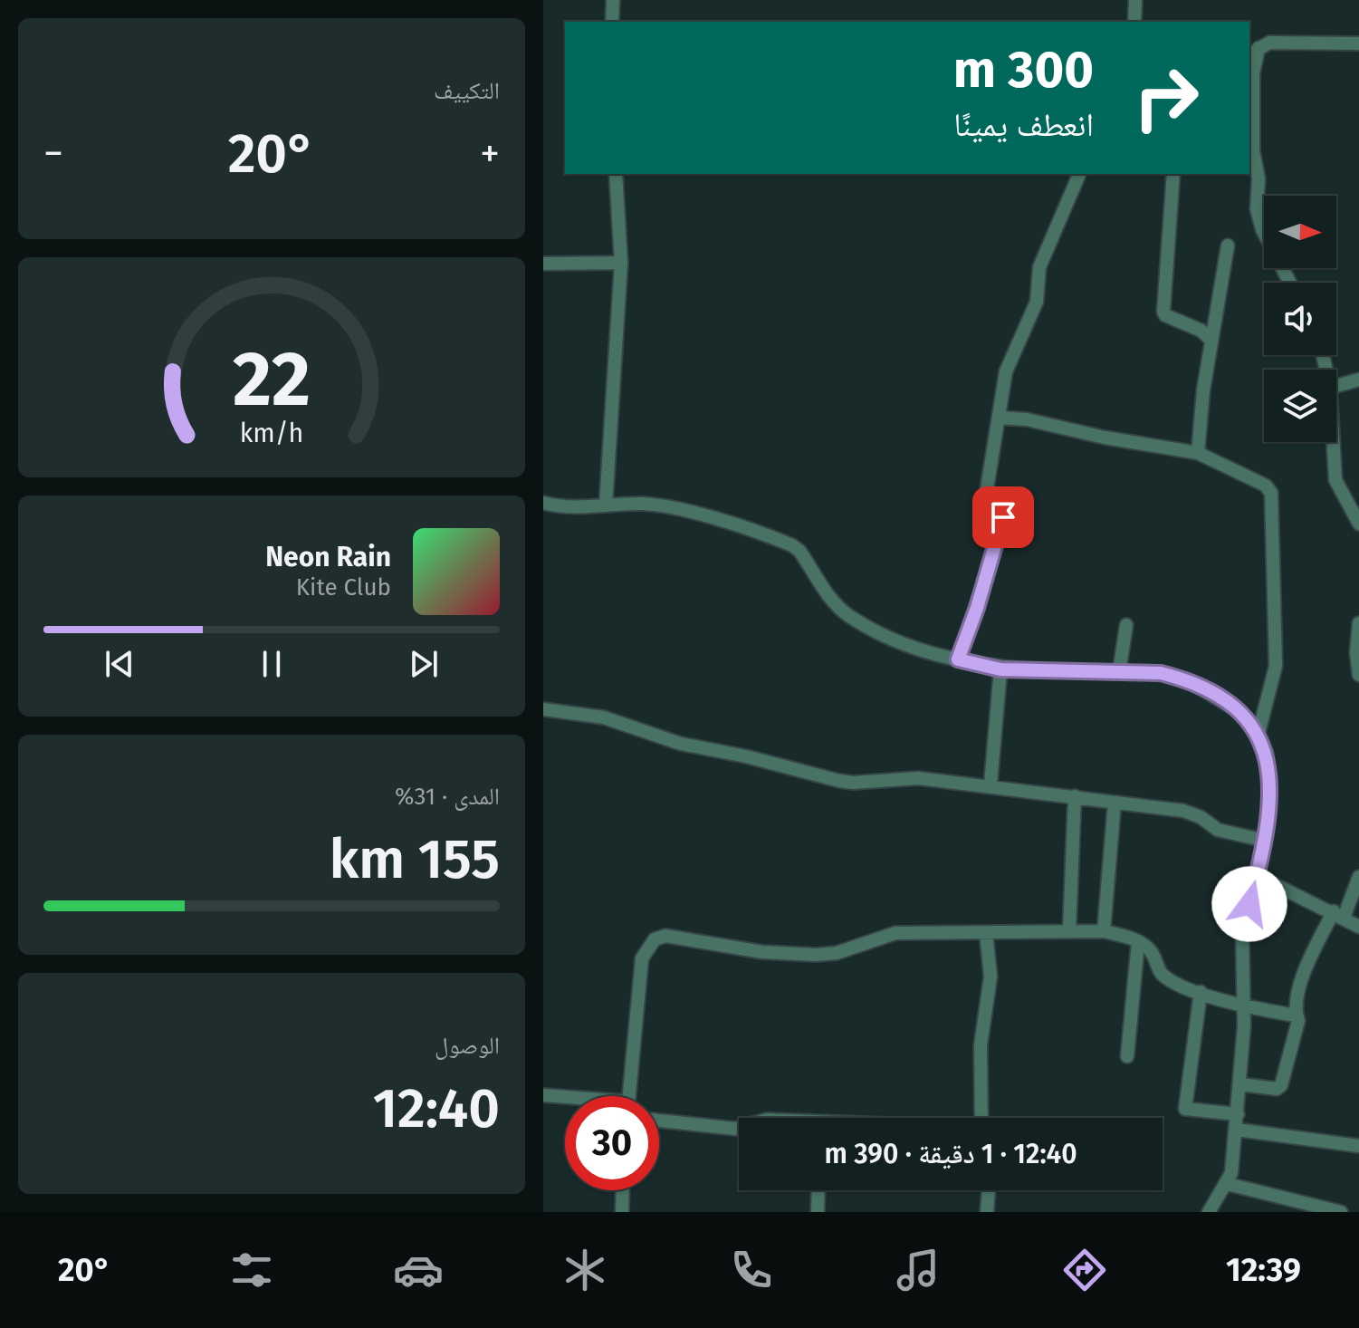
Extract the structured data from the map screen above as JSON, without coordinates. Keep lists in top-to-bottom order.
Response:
{
  "north": "right",
  "page": {
    "tile": [
      "التكييف",
      ["المدى · 31%", "155 km"],
      ["الوصول", "12:40"]
    ],
    "turn": ["300 m", "انعطف يمينًا"],
    "heat": ["−", "20°", "+"],
    "song": ["Neon Rain", "Kite Club"],
    "limit": "30",
    "trip": "12:40 · 1 دقيقة · 390 m",
    "tabs": ["12:39", "20°"],
    "gauge": ["22", "km/h"]
  }
}
